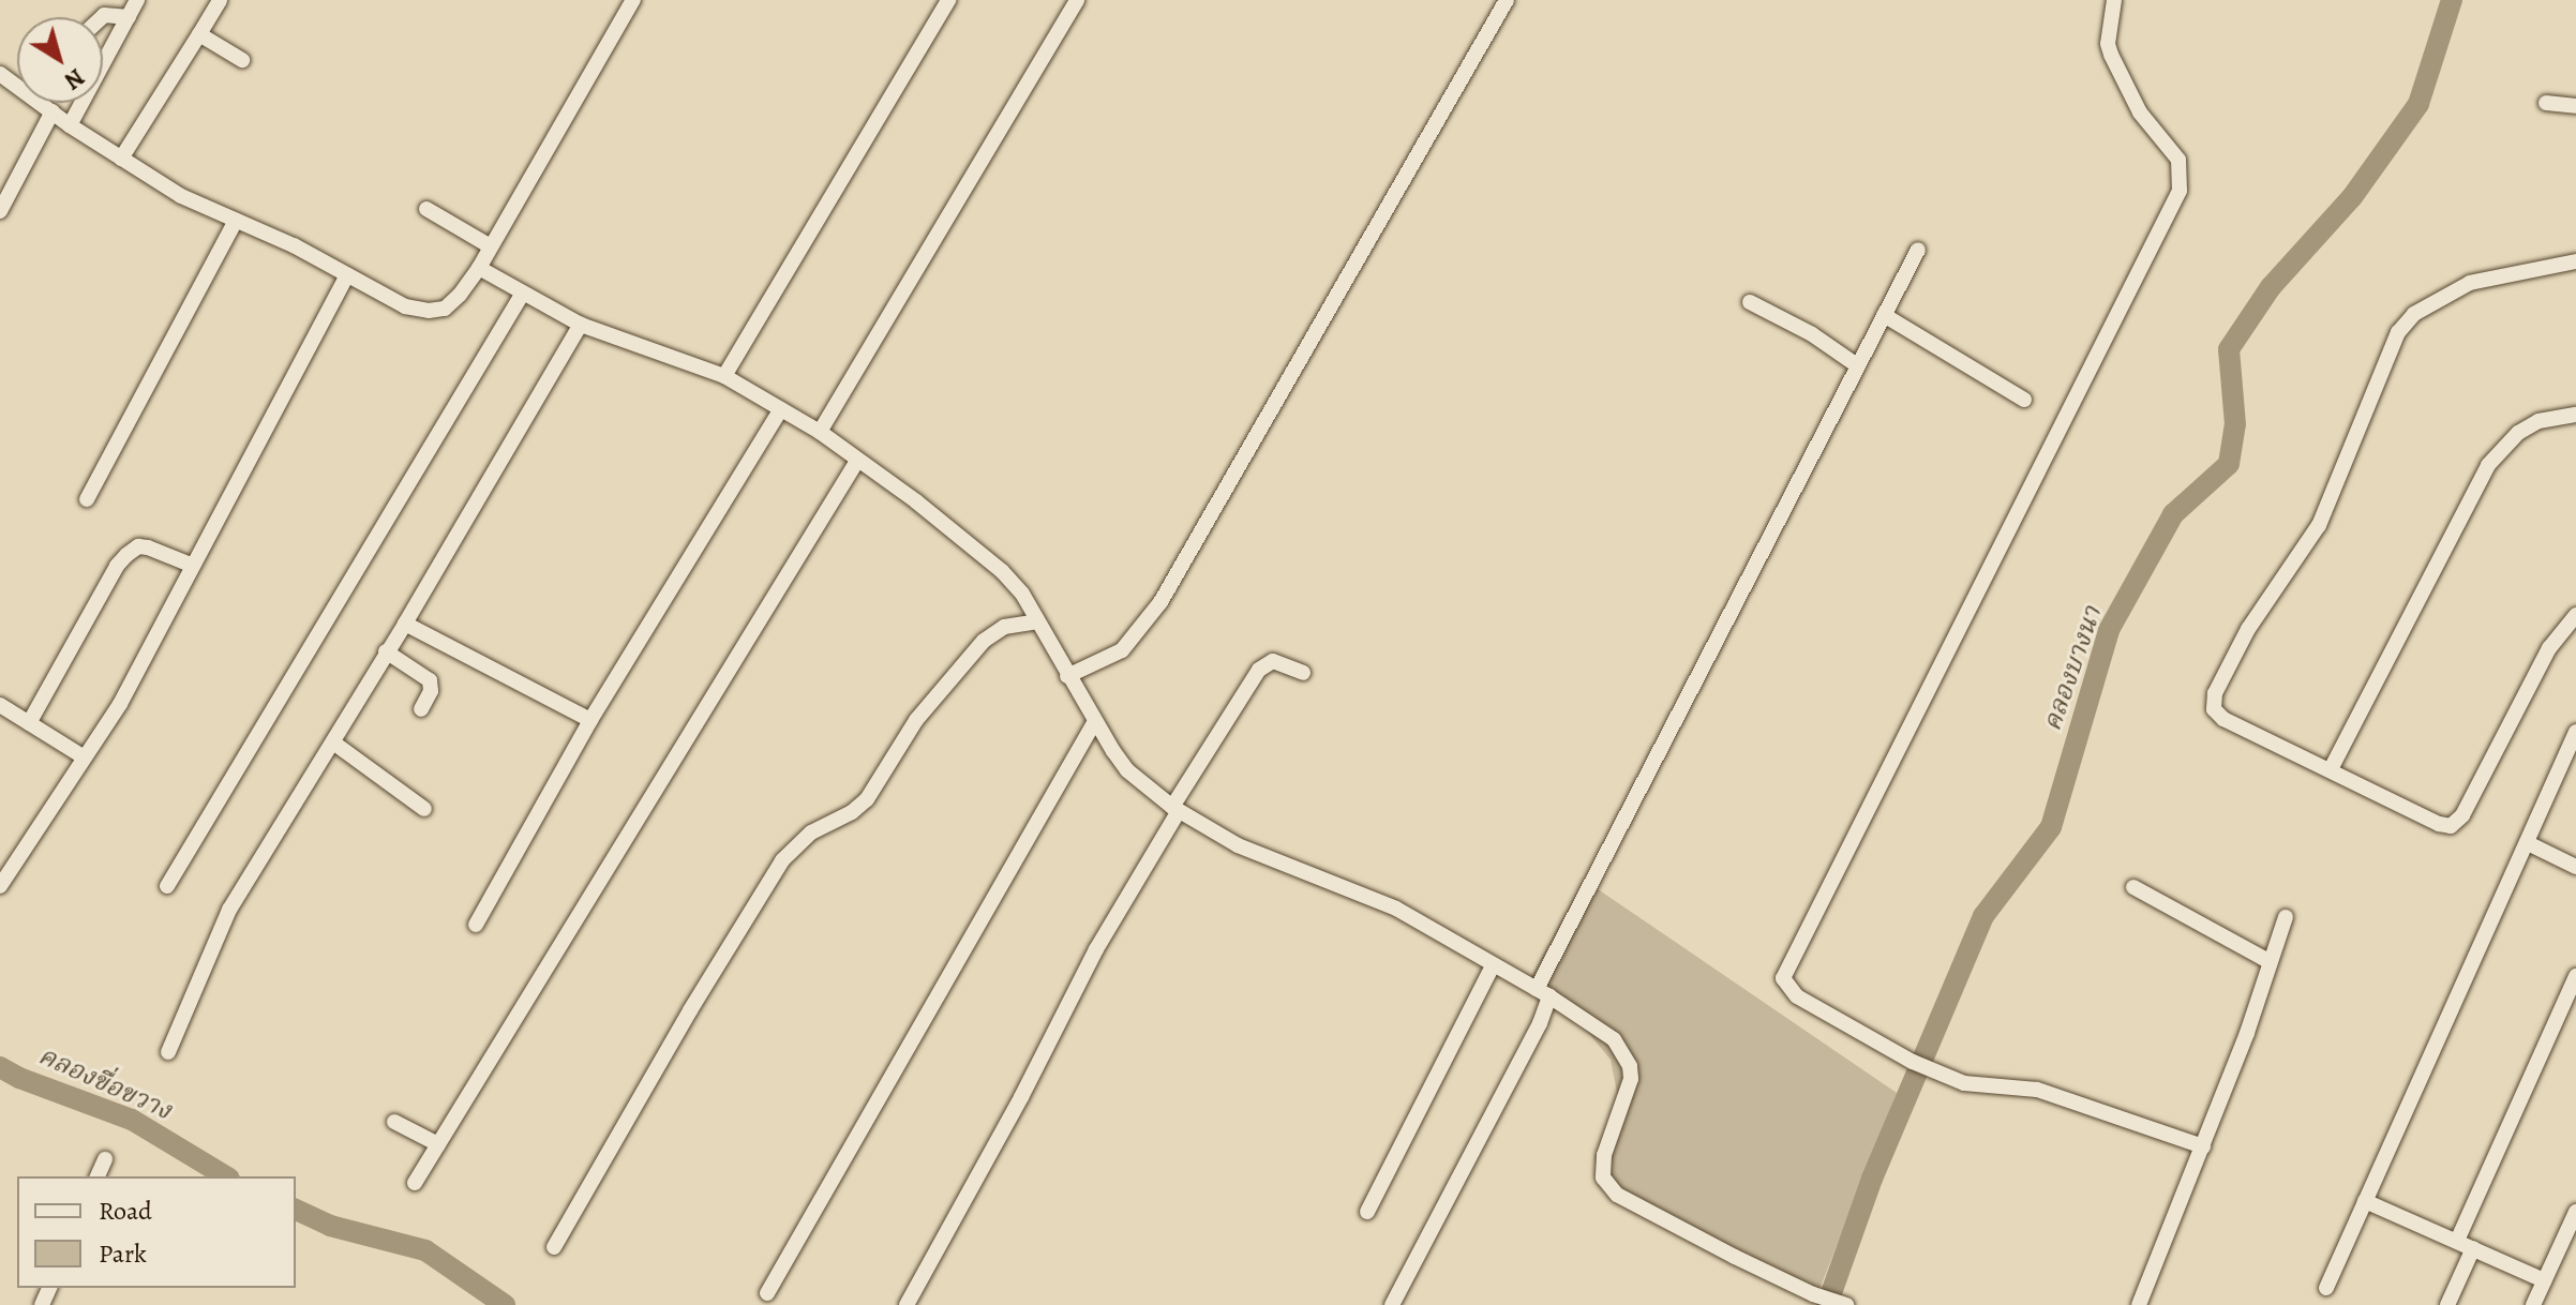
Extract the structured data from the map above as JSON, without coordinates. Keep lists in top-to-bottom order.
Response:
{
  "water": ["คลองบางนา", "คลองขื่อขวาง"],
  "legend": ["Road", "Park"],
  "north": "bottom right"
}
